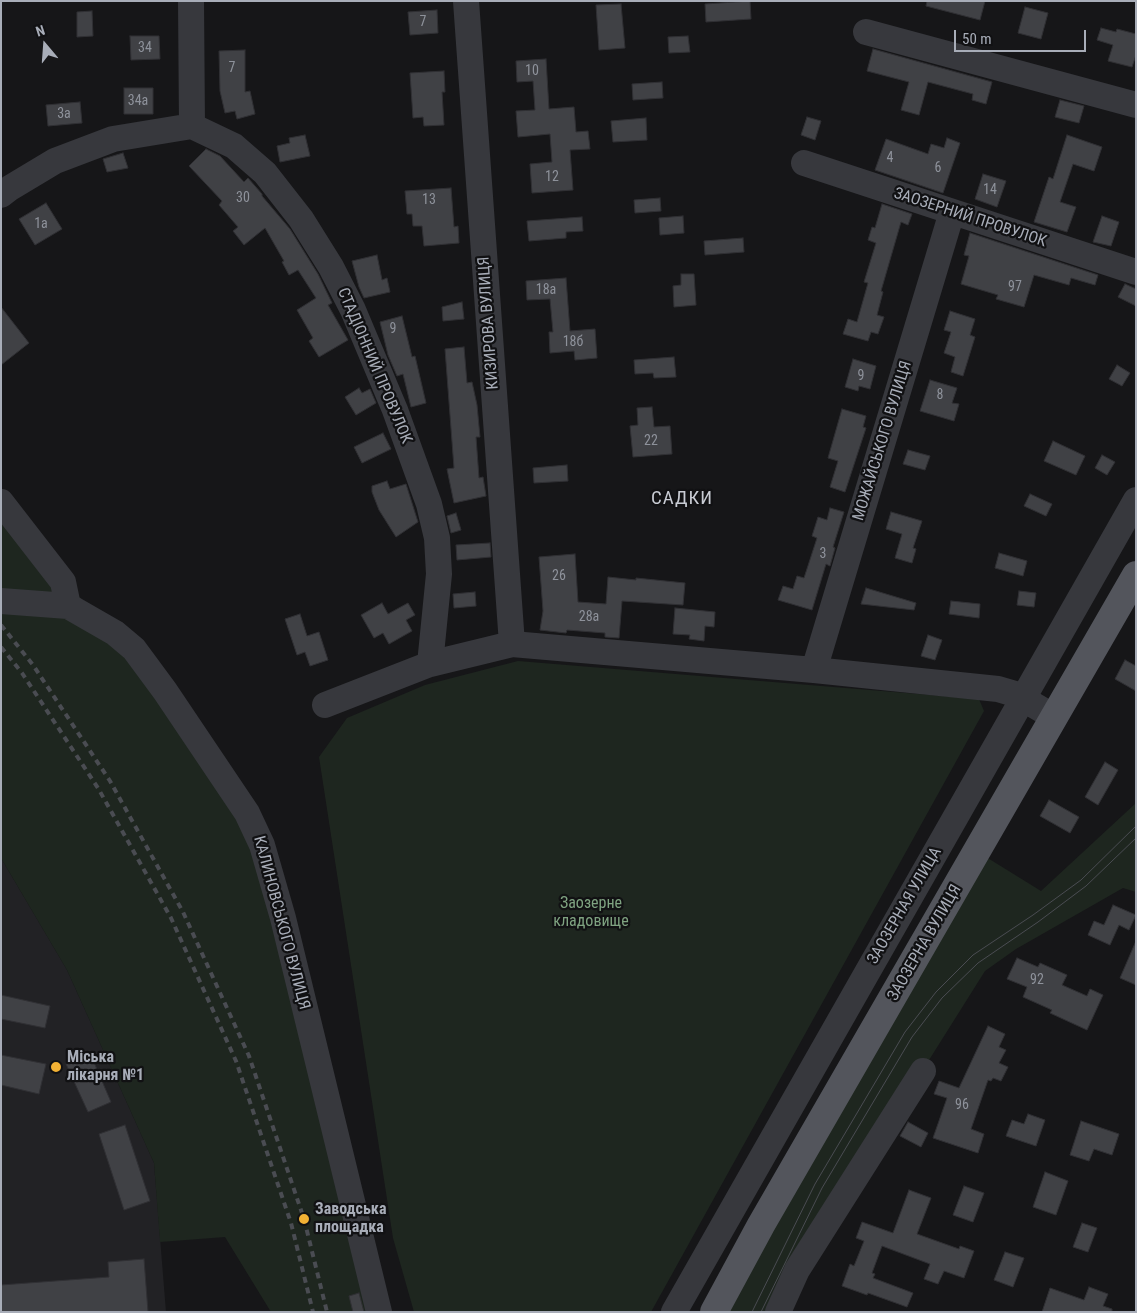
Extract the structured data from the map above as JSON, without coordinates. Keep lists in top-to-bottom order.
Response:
{
  "streets": {
    "main road": ["ЗАОЗЕРНА ВУЛИЦЯ"],
    "street": [
      "ЗАОЗЕРНИЙ ПРОВУЛОК",
      "КИЗИРОВА ВУЛИЦЯ",
      "СТАДІОННИЙ ПРОВУЛОК",
      "МОЖАЙСЬКОГО ВУЛИЦЯ",
      "ЗАОЗЕРНАЯ УЛИЦА",
      "КАЛИНОВСЬКОГО ВУЛИЦЯ"
    ]
  },
  "crossings": [
    ["ЗАОЗЕРНИЙ ПРОВУЛОК", "МОЖАЙСЬКОГО ВУЛИЦЯ"]
  ],
  "districts": ["САДКИ"],
  "parks": ["Заозерне кладовище"],
  "places": ["Міська лікарня №1", "Заводська площадка"],
  "house_numbers": [
    "7",
    "34",
    "7",
    "10",
    "34а",
    "3а",
    "4",
    "6",
    "12",
    "14",
    "30",
    "13",
    "1а",
    "97",
    "18а",
    "9",
    "18б",
    "9",
    "8",
    "22",
    "3",
    "26",
    "28а",
    "92",
    "96"
  ],
  "scale_bar": "50 m",
  "north": "top"
}
